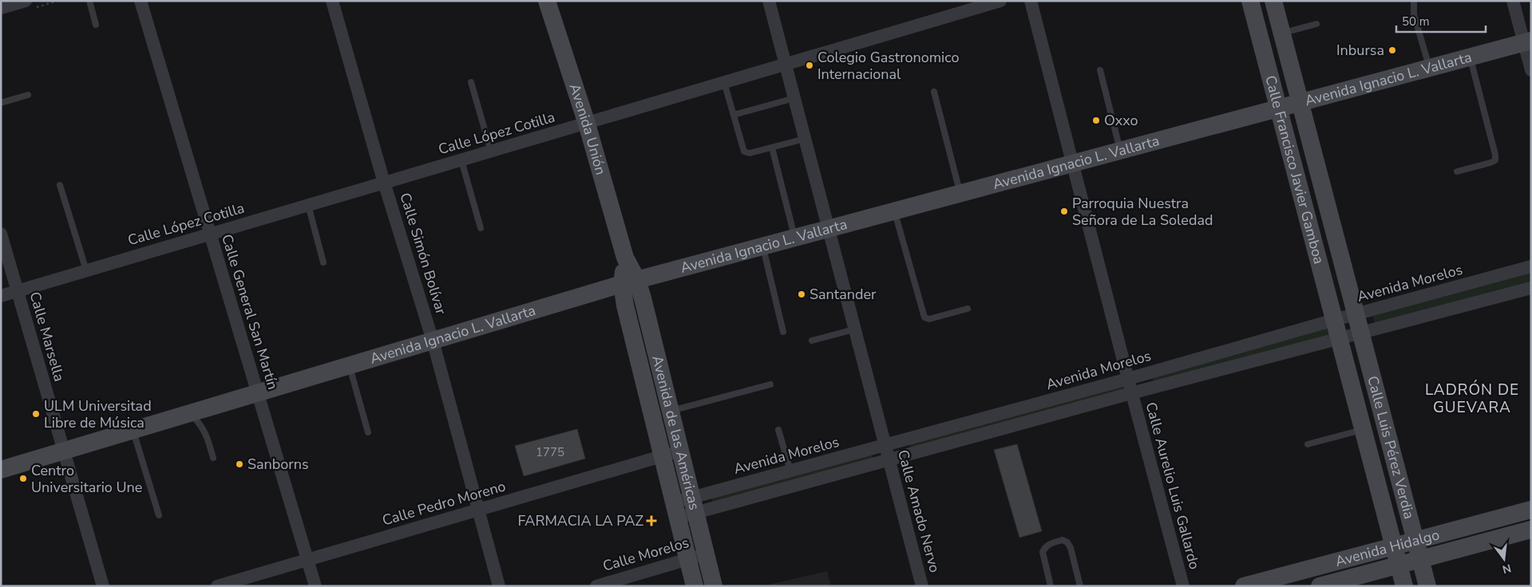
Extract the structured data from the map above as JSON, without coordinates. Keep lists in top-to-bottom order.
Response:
{
  "streets": {
    "main road": [
      "Avenida Ignacio L. Vallarta",
      "Avenida Unión",
      "Calle Francisco Javier Gamboa",
      "Avenida de las Américas",
      "Calle Luis Pérez Verdia",
      "Avenida Hidalgo"
    ],
    "street": [
      "Calle López Cotilla",
      "Calle Simón Bolívar",
      "Avenida Morelos",
      "Calle General San Martín",
      "Calle Marsella",
      "Calle Aurelio Luis Gallardo",
      "Calle Pedro Moreno",
      "Calle Amado Nervo",
      "Calle Morelos"
    ]
  },
  "crossings": [
    ["Avenida Ignacio L. Vallarta", "Avenida Unión"],
    ["Avenida Ignacio L. Vallarta", "Calle Francisco Javier Gamboa"],
    ["Avenida Ignacio L. Vallarta", "Calle Simón Bolívar"],
    ["Avenida Ignacio L. Vallarta", "Calle General San Martín"],
    ["Avenida Ignacio L. Vallarta", "Calle Marsella"],
    ["Avenida Ignacio L. Vallarta", "Avenida de las Américas"],
    ["Avenida Ignacio L. Vallarta", "Calle Aurelio Luis Gallardo"],
    ["Avenida Ignacio L. Vallarta", "Calle Amado Nervo"],
    ["Avenida Unión", "Calle López Cotilla"],
    ["Avenida Unión", "Avenida de las Américas"],
    ["Calle López Cotilla", "Calle Simón Bolívar"],
    ["Calle López Cotilla", "Calle General San Martín"],
    ["Calle López Cotilla", "Calle Marsella"],
    ["Calle López Cotilla", "Calle Amado Nervo"],
    ["Calle Francisco Javier Gamboa", "Avenida Morelos"],
    ["Calle Francisco Javier Gamboa", "Calle Luis Pérez Verdia"],
    ["Calle Simón Bolívar", "Calle Pedro Moreno"],
    ["Avenida Morelos", "Avenida de las Américas"],
    ["Avenida Morelos", "Calle Luis Pérez Verdia"],
    ["Avenida Morelos", "Calle Aurelio Luis Gallardo"],
    ["Avenida Morelos", "Calle Amado Nervo"],
    ["Calle General San Martín", "Calle Pedro Moreno"],
    ["Avenida de las Américas", "Calle Pedro Moreno"],
    ["Avenida de las Américas", "Calle Morelos"],
    ["Calle Luis Pérez Verdia", "Avenida Hidalgo"]
  ],
  "districts": ["LADRÓN DE GUEVARA"],
  "places": {
    "other": [
      "Inbursa",
      "Colegio Gastronomico Internacional",
      "Oxxo",
      "Parroquia Nuestra Señora de La Soledad",
      "Santander",
      "ULM Universitad Libre de Música",
      "Sanborns",
      "Centro Universitario Une"
    ],
    "health": ["FARMACIA LA PAZ"]
  },
  "house_numbers": ["1775"],
  "scale_bar": "50 m",
  "north": "bottom"
}
